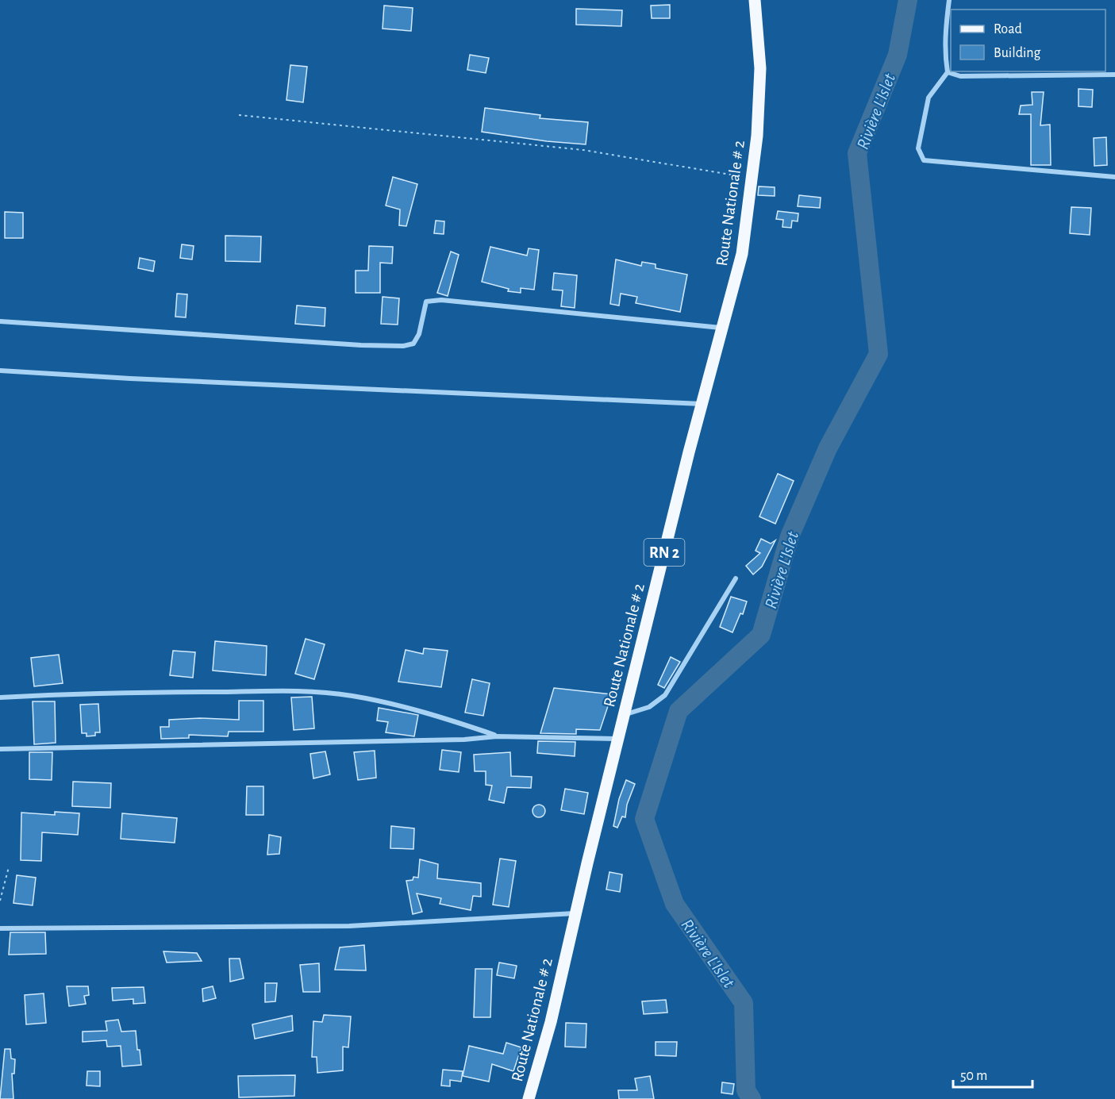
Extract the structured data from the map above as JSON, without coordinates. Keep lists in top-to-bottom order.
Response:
{
  "streets": {
    "main road": ["Route Nationale # 2", "RN 2"]
  },
  "water": ["Rivière L'Islet"],
  "legend": ["Road", "Building"],
  "scale_bar": "50 m"
}
